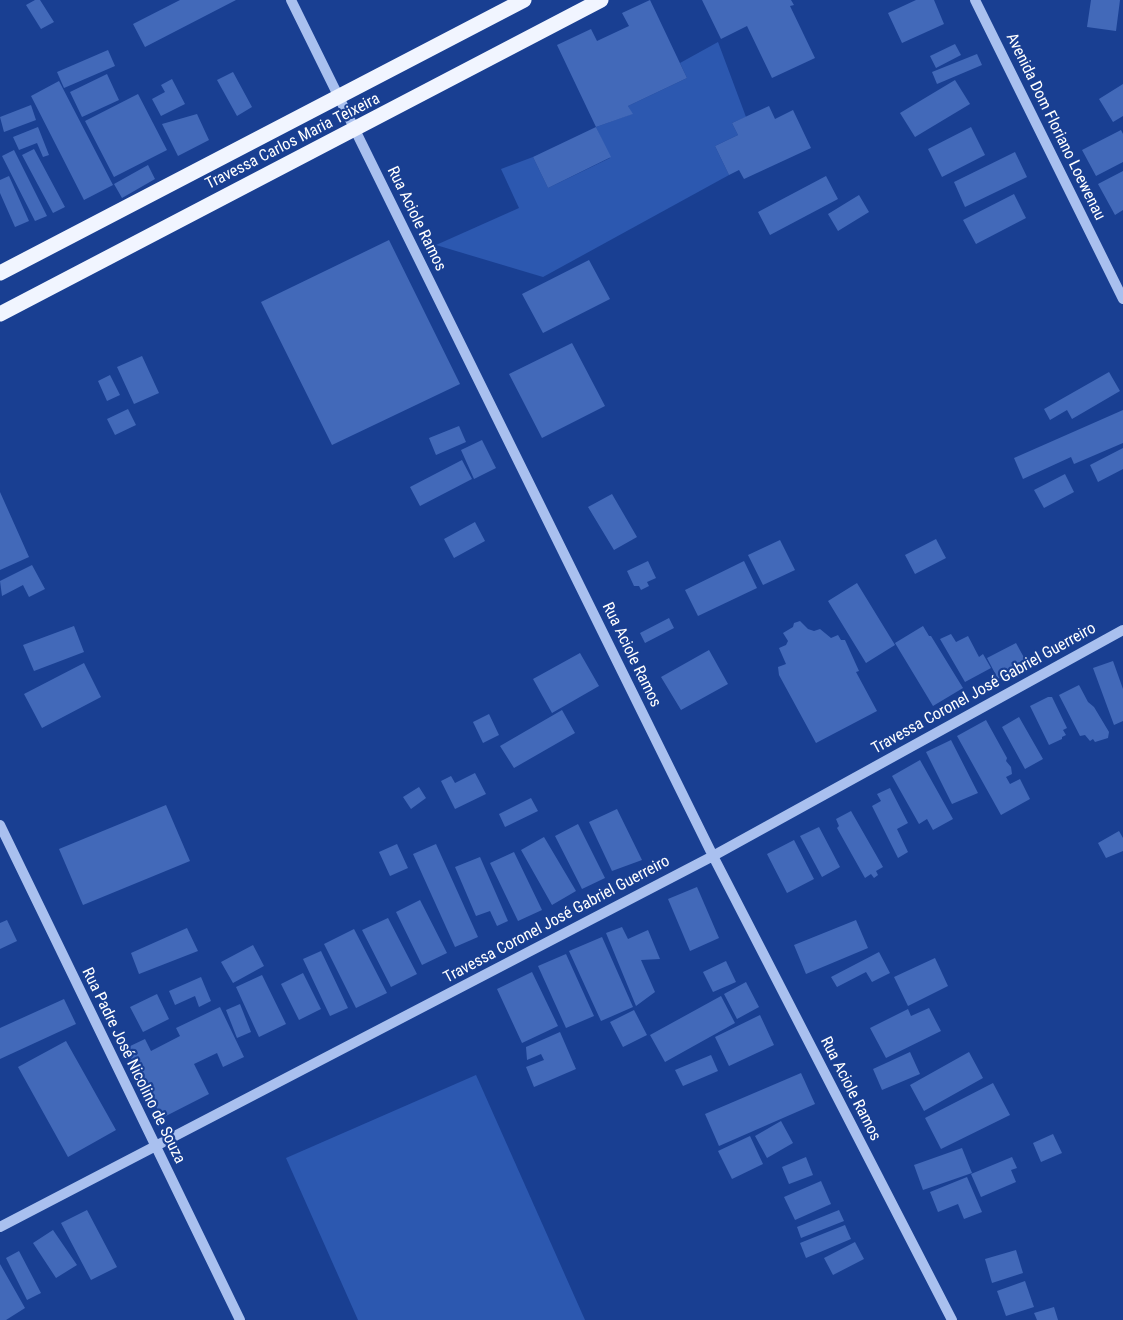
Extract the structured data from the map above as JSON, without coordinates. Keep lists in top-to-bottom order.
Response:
{
  "streets": {
    "main road": ["Travessa Carlos Maria Teixeira"],
    "street": [
      "Avenida Dom Floriano Loewenau",
      "Rua Aciole Ramos",
      "Travessa Coronel José Gabriel Guerreiro",
      "Rua Padre José Nicolino de Souza"
    ]
  },
  "crossings": [
    ["Travessa Carlos Maria Teixeira", "Rua Aciole Ramos"],
    ["Rua Aciole Ramos", "Travessa Coronel José Gabriel Guerreiro"],
    ["Travessa Coronel José Gabriel Guerreiro", "Rua Padre José Nicolino de Souza"]
  ]
}
